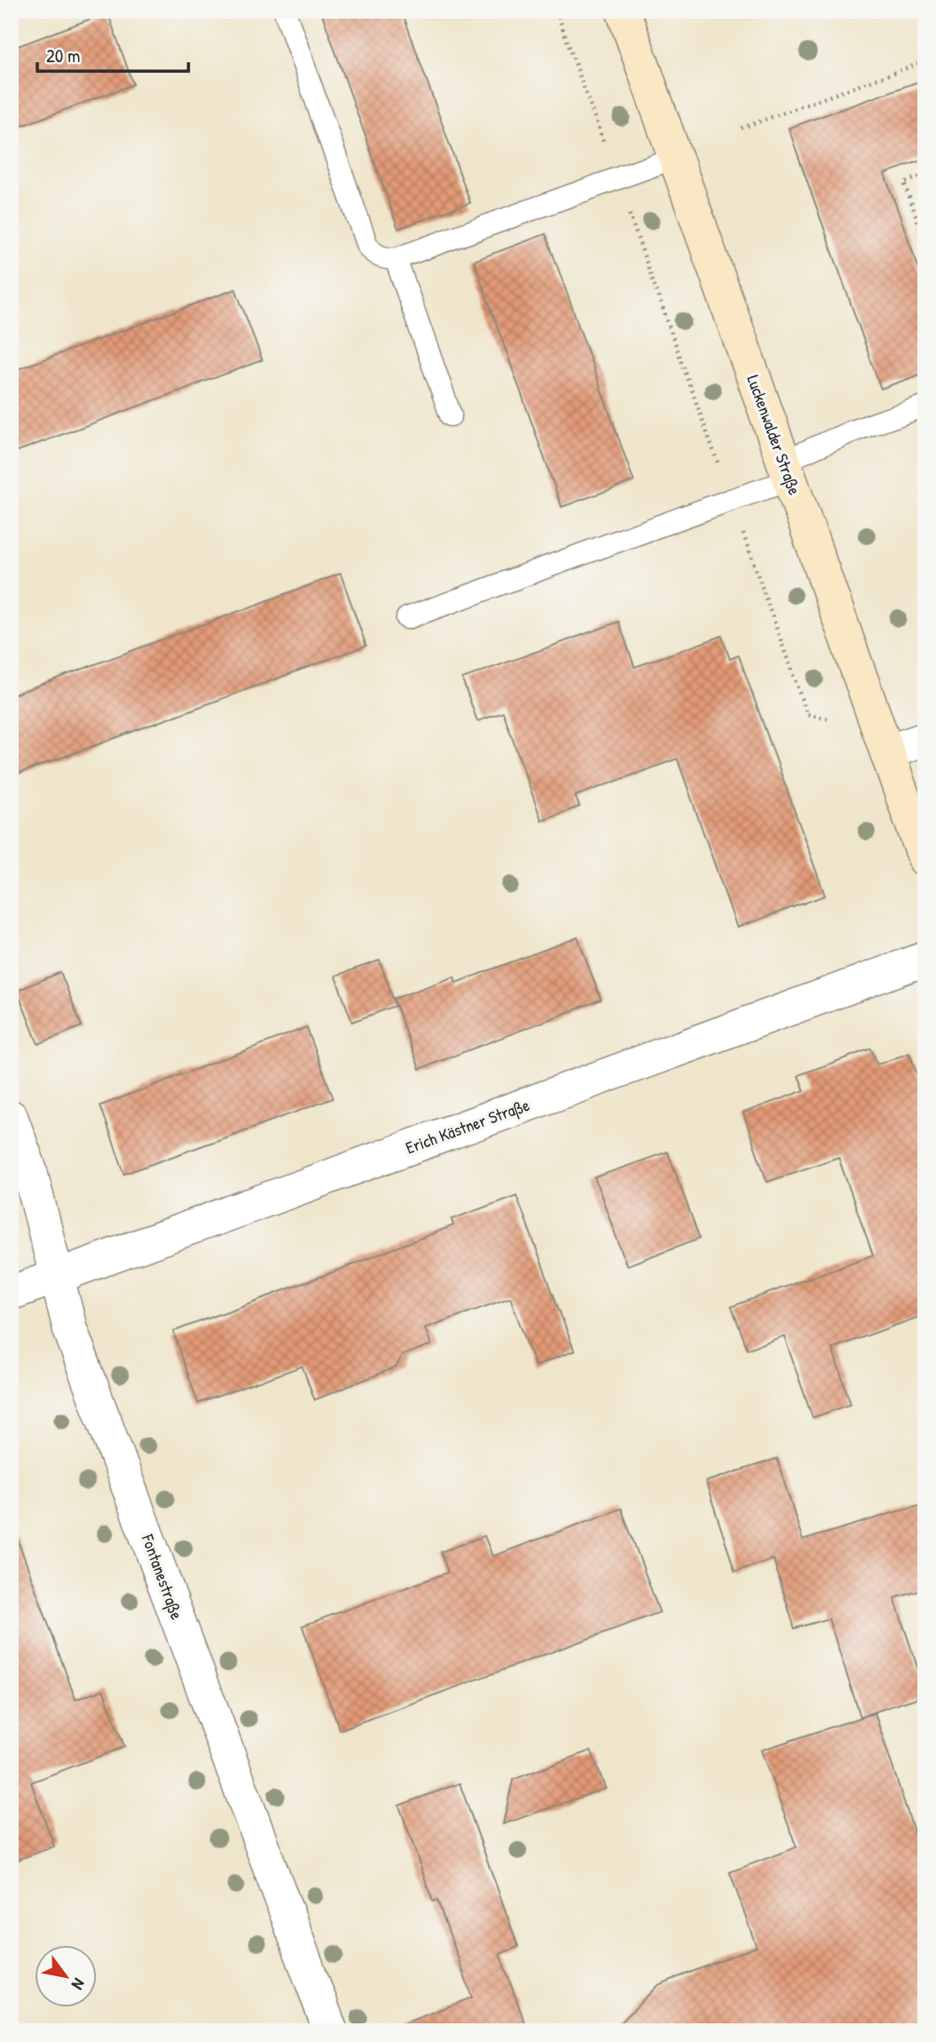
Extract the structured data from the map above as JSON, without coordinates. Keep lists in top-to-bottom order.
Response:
{
  "streets": {
    "main road": ["Luckenwalder Straße"],
    "street": ["Erich Kästner Straße", "Fontanestraße"]
  },
  "crossings": [
    ["Erich Kästner Straße", "Fontanestraße"]
  ],
  "scale_bar": "20 m",
  "north": "bottom right"
}
